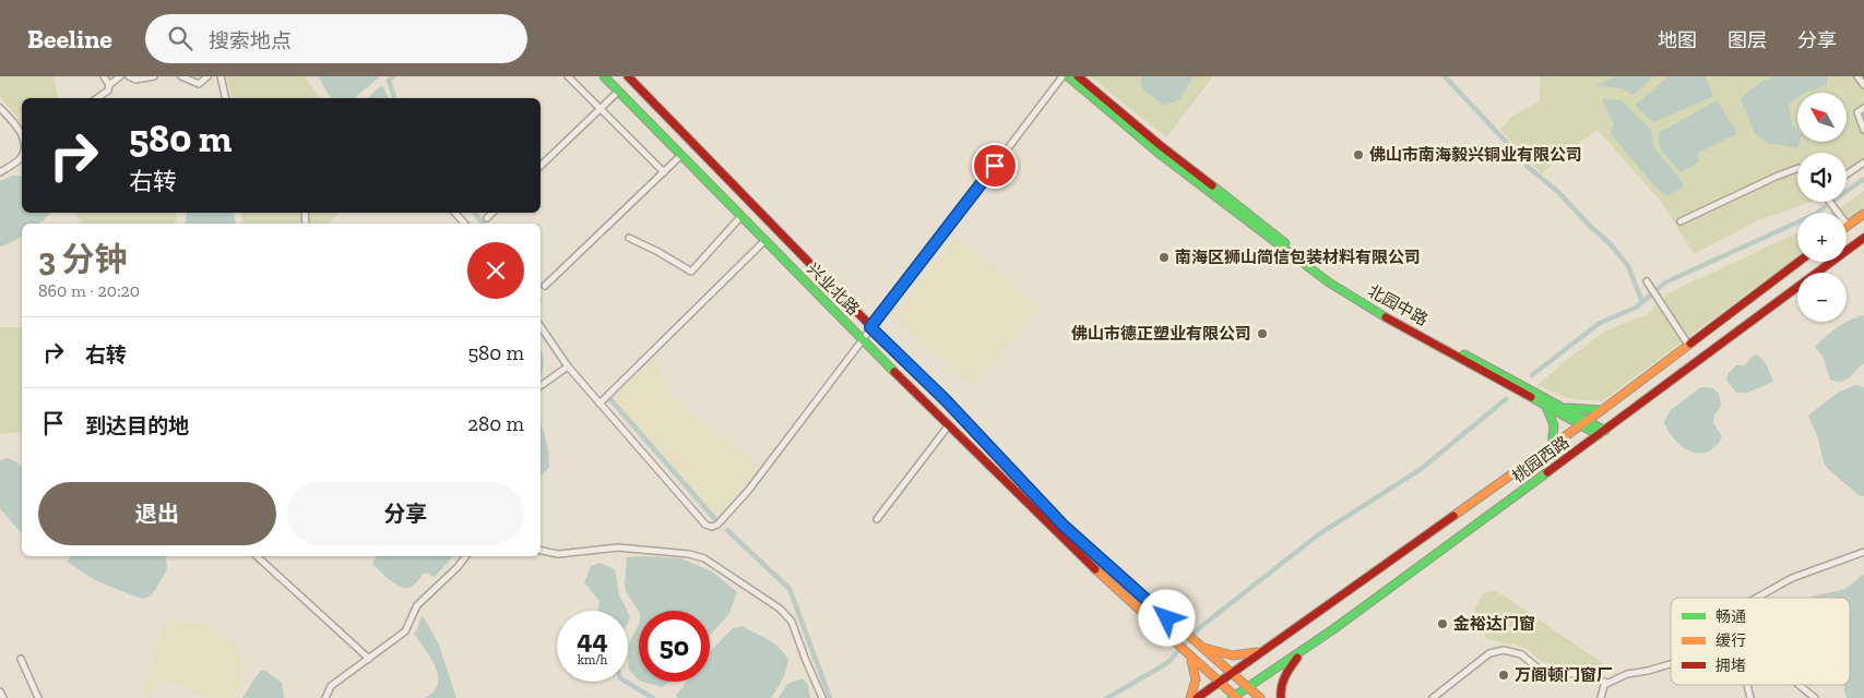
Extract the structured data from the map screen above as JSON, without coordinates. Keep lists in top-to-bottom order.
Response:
{
  "streets": {
    "main road": ["兴业北路", "北园中路", "桃园西路"]
  },
  "crossings": [
    ["兴业北路", "桃园西路"],
    ["北园中路", "桃园西路"]
  ],
  "places": [
    "佛山市南海毅兴铜业有限公司",
    "南海区狮山简信包装材料有限公司",
    "佛山市德正塑业有限公司",
    "金裕达门窗",
    "万阁顿门窗厂"
  ],
  "legend": ["畅通", "缓行", "拥堵"],
  "north": "top left",
  "page": {
    "header": "Beeline",
    "search": "搜索地点",
    "nav": ["地图", "图层", "分享"],
    "map_buttons": ["+", "−"],
    "turn": ["580 m", "右转"],
    "heading": ["3 分钟", "860 m · 20:20"],
    "list": [
      {
        "name": "右转",
        "value": "580 m"
      },
      {
        "name": "到达目的地",
        "value": "280 m"
      }
    ],
    "buttons": ["退出", "分享"],
    "speed": "44 km/h",
    "limit": "50"
  }
}
